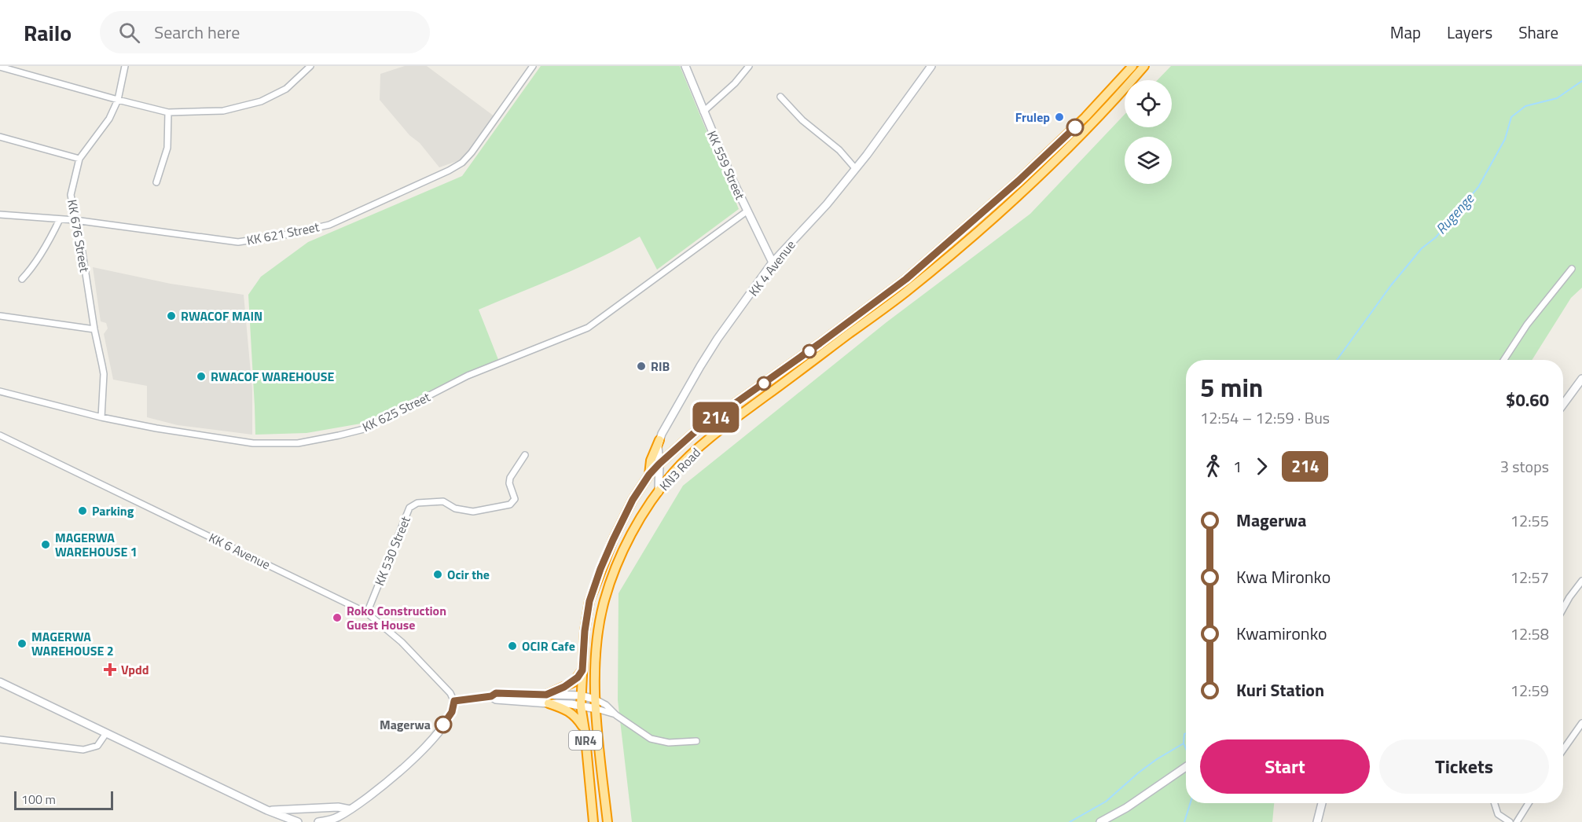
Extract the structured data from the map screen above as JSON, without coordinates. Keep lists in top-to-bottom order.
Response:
{
  "streets": {
    "highway": ["KN3 Road", "NR4"],
    "main road": ["KK 559 Street", "KK 4 Avenue"],
    "street": [
      "KK 621 Street",
      "KK 676 Street",
      "KK 625 Street",
      "KK 6 Avenue",
      "KK 530 Street"
    ]
  },
  "crossings": [
    ["KK 559 Street", "KK 4 Avenue"],
    ["KK 559 Street", "KK 625 Street"],
    ["KK 621 Street", "KK 676 Street"],
    ["KK 676 Street", "KK 625 Street"],
    ["KK 6 Avenue", "KK 530 Street"]
  ],
  "water": ["Rugenge"],
  "places": {
    "other": [
      "Frulep",
      "RWACOF MAIN",
      "RIB",
      "RWACOF WAREHOUSE",
      "Parking",
      "MAGERWA WAREHOUSE 1",
      "Ocir the",
      "Roko Construction Guest House",
      "MAGERWA WAREHOUSE 2",
      "OCIR Cafe",
      "Magerwa"
    ],
    "health": ["Vpdd"]
  },
  "lines": ["bus line 214"],
  "scale_bar": "100 m",
  "page": {
    "header": "Railo",
    "search": "Search here",
    "nav": ["Map", "Layers", "Share"],
    "on_map": "214",
    "heading": ["5 min", "12:54 – 12:59 · Bus", "$0.60"],
    "legs": ["1", "214", "3 stops"],
    "list": [
      {
        "name": "Magerwa",
        "value": "12:55"
      },
      {
        "name": "Kwa Mironko",
        "value": "12:57"
      },
      {
        "name": "Kwamironko",
        "value": "12:58"
      },
      {
        "name": "Kuri Station",
        "value": "12:59"
      }
    ],
    "buttons": ["Start", "Tickets"],
    "scale": "100 m"
  }
}
